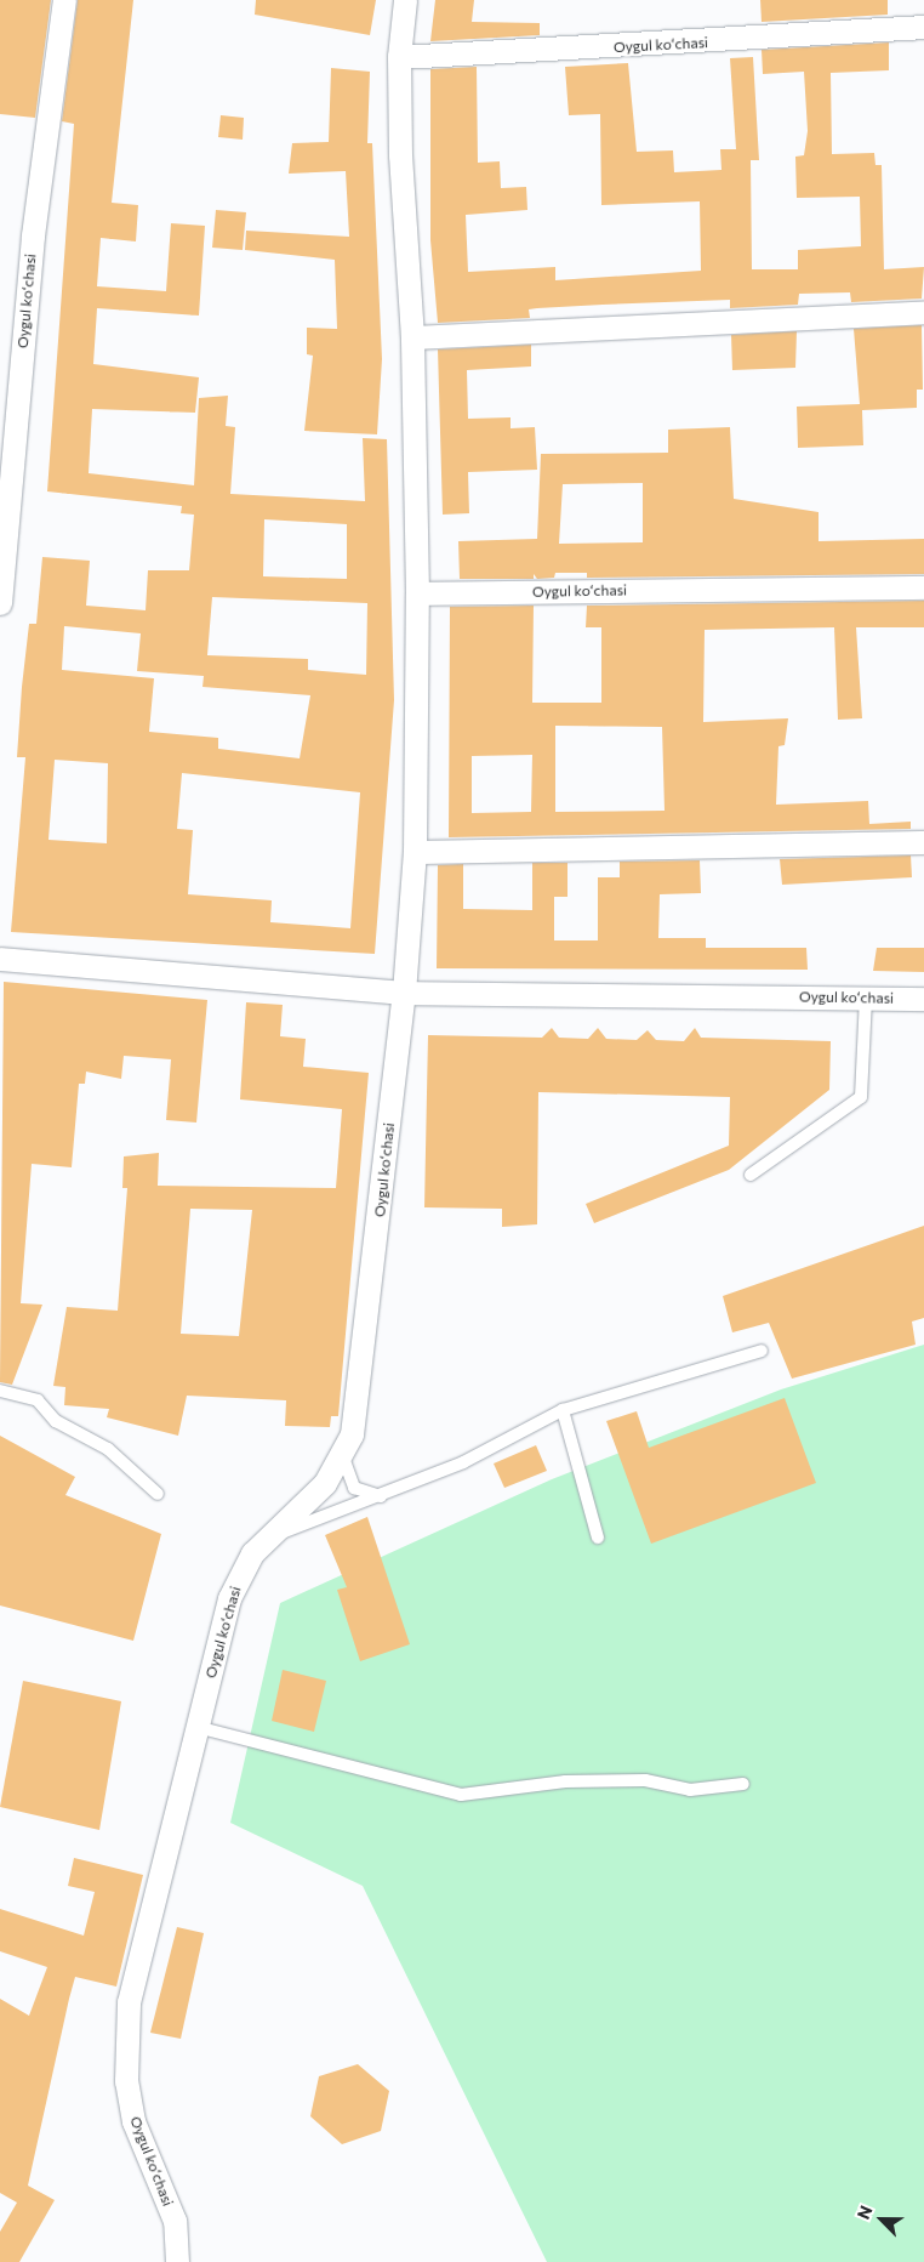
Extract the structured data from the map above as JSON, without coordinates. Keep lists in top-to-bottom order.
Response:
{
  "streets": {
    "street": ["Oygul koʻchasi"]
  },
  "north": "top left"
}
